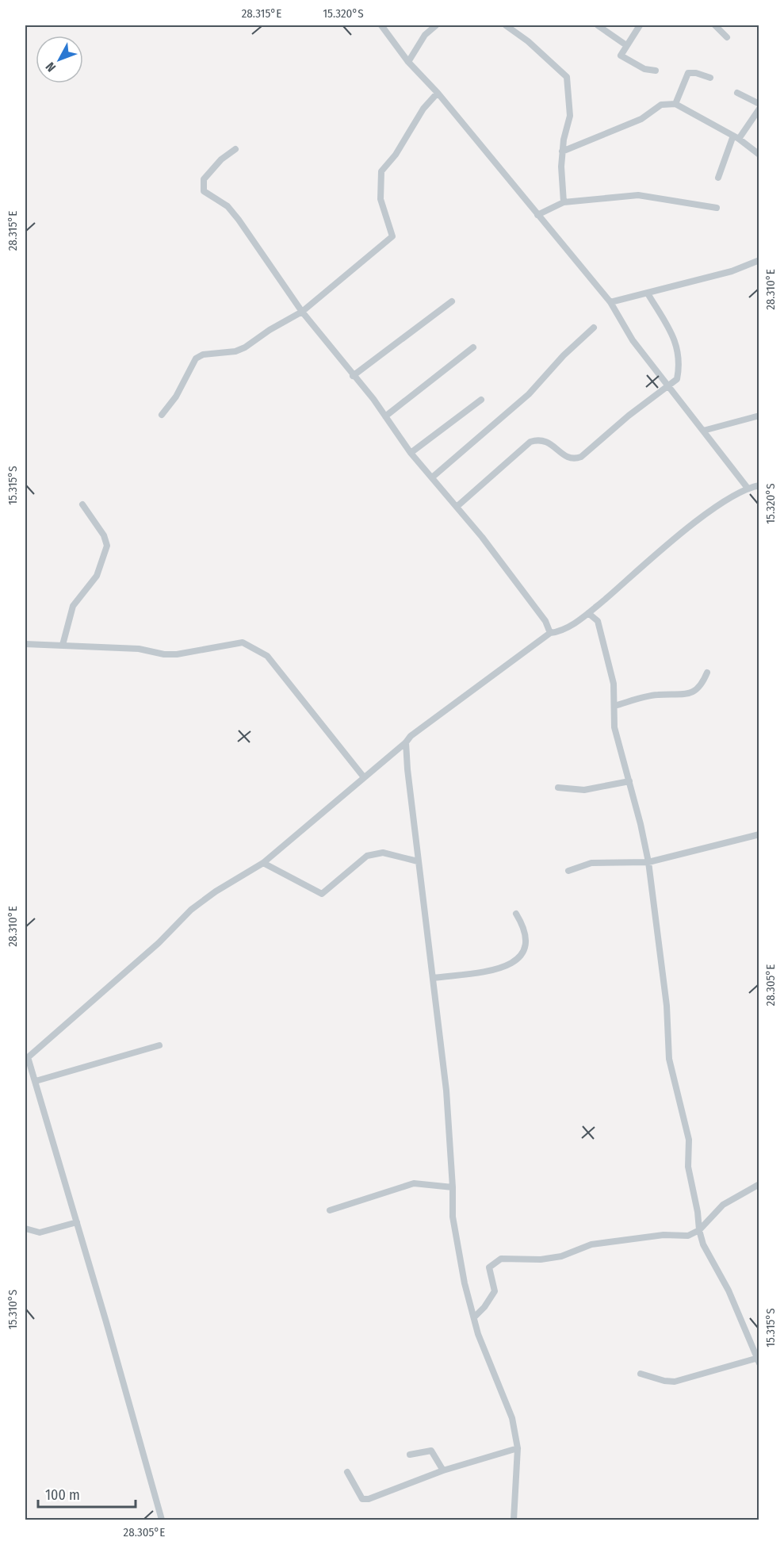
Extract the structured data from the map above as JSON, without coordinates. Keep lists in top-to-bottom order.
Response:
{
  "scale_bar": "100 m",
  "north": "bottom left",
  "coordinates": [
    "28.315°E",
    "15.320°S",
    "28.310°E",
    "15.315°S",
    "28.305°E",
    "15.310°S"
  ]
}
